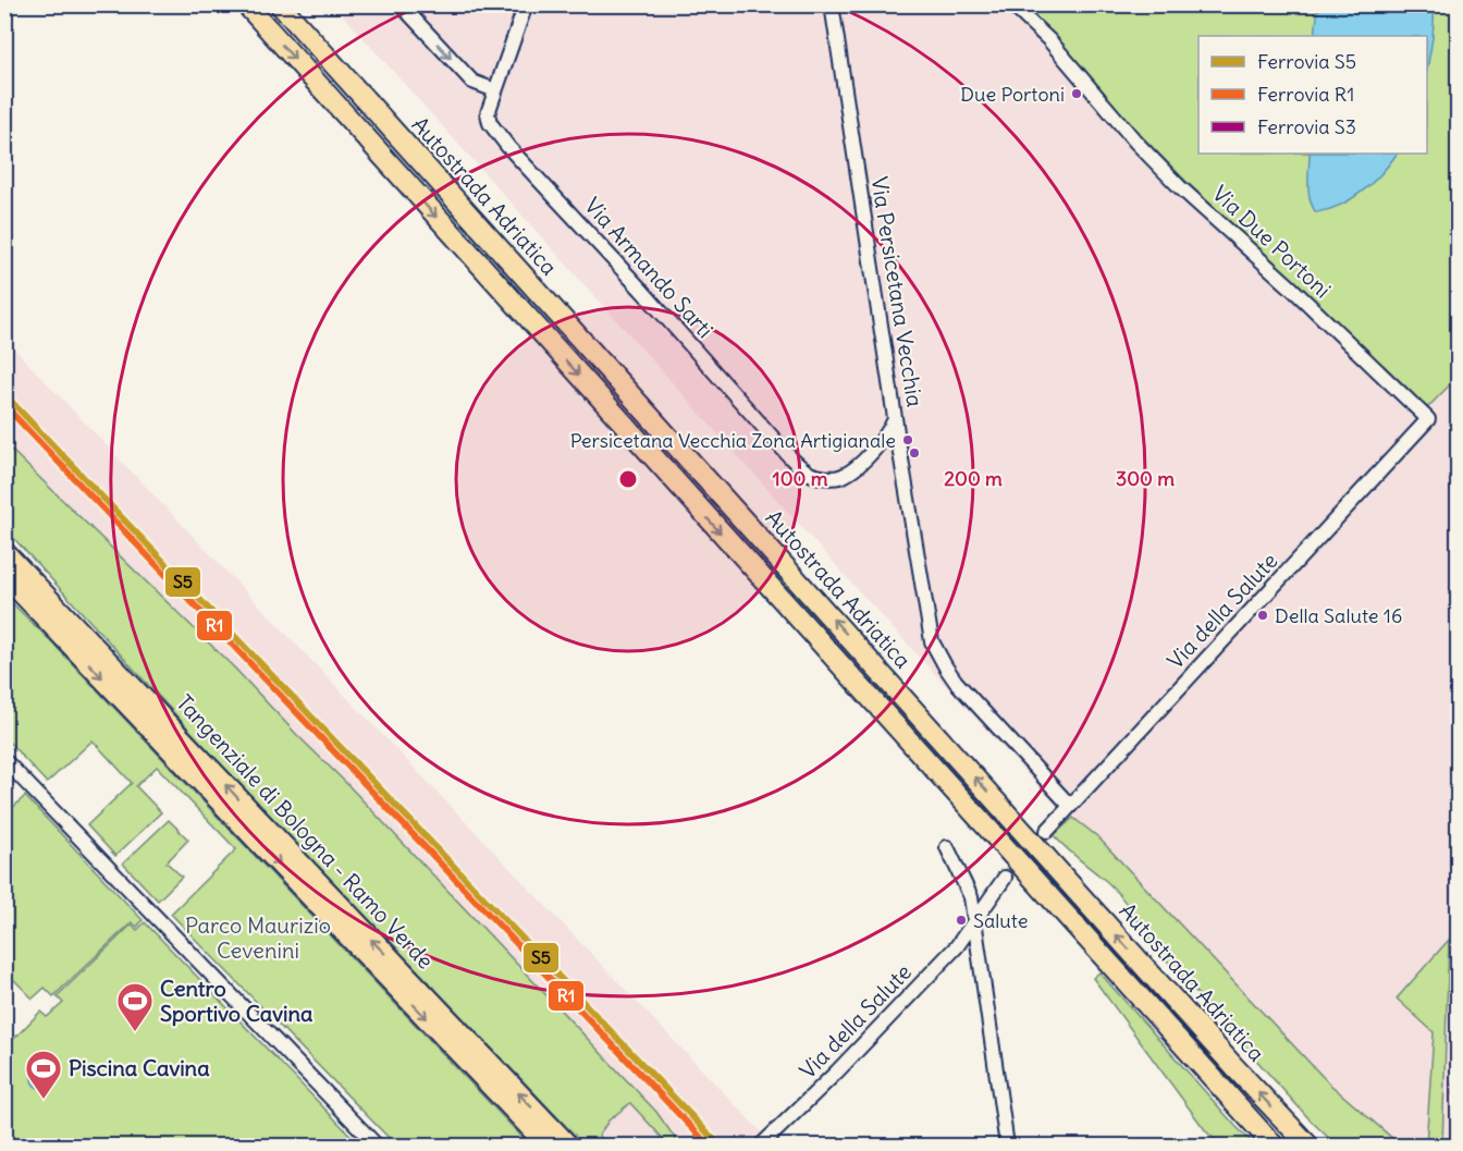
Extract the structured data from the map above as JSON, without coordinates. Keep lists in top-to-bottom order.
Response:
{
  "streets": {
    "highway": ["Autostrada Adriatica", "Tangenziale di Bologna - Ramo Verde"],
    "street": [
      "Via Due Portoni",
      "Via Armando Sarti",
      "Via Persicetana Vecchia",
      "Via della Salute"
    ]
  },
  "crossings": [
    ["Via Due Portoni", "Via della Salute"],
    ["Via Armando Sarti", "Via Persicetana Vecchia"],
    ["Via Persicetana Vecchia", "Via della Salute"]
  ],
  "parks": ["Parco Maurizio Cevenini"],
  "places": {
    "other": [
      "Due Portoni",
      "Persicetana Vecchia Zona Artigianale",
      "Della Salute 16",
      "Salute"
    ],
    "sports": ["Centro Sportivo Cavina", "Piscina Cavina"]
  },
  "lines": ["rail line S5", "rail line R1", "rail line S3"],
  "legend": ["Ferrovia S5", "Ferrovia R1", "Ferrovia S3"],
  "rings": ["100 m", "200 m", "300 m"]
}
